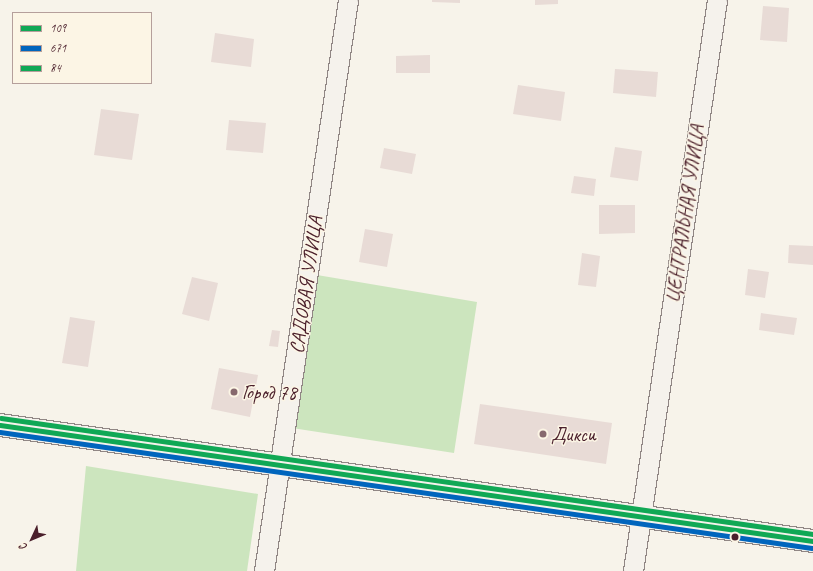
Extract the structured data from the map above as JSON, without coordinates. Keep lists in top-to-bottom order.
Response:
{
  "streets": {
    "street": ["ЦЕНТРАЛЬНАЯ УЛИЦА", "САДОВАЯ УЛИЦА"]
  },
  "places": ["Город 78", "Дикси"],
  "lines": ["transit line 84", "transit line 109", "transit line 671"],
  "legend": ["109", "671", "84"],
  "north": "bottom left"
}
